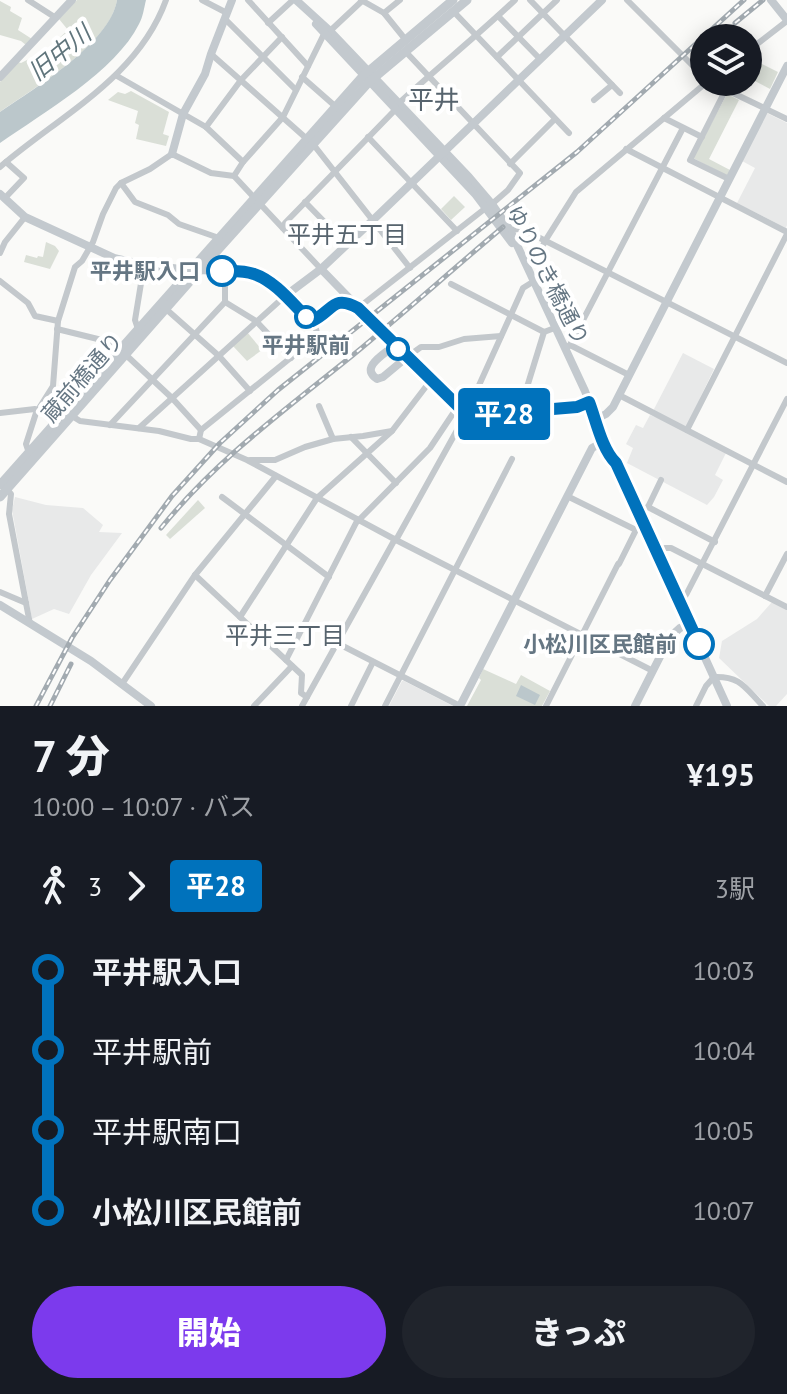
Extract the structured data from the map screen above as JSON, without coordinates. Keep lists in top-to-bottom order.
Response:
{
  "streets": {
    "main road": ["蔵前橋通り"],
    "street": ["ゆりのき橋通り"]
  },
  "crossings": [
    ["ゆりのき橋通り", "蔵前橋通り"]
  ],
  "districts": ["平井", "平井五丁目", "平井三丁目"],
  "water": ["旧中川"],
  "places": ["平井駅入口", "平井駅前", "小松川区民館前"],
  "lines": ["bus line 平28"],
  "page": {
    "on_map": "平28",
    "heading": ["7 分", "10:00 – 10:07 · バス", "¥195"],
    "legs": ["3", "平28", "3駅"],
    "list": [
      {
        "name": "平井駅入口",
        "value": "10:03"
      },
      {
        "name": "平井駅前",
        "value": "10:04"
      },
      {
        "name": "平井駅南口",
        "value": "10:05"
      },
      {
        "name": "小松川区民館前",
        "value": "10:07"
      }
    ],
    "buttons": ["開始", "きっぷ"]
  }
}
